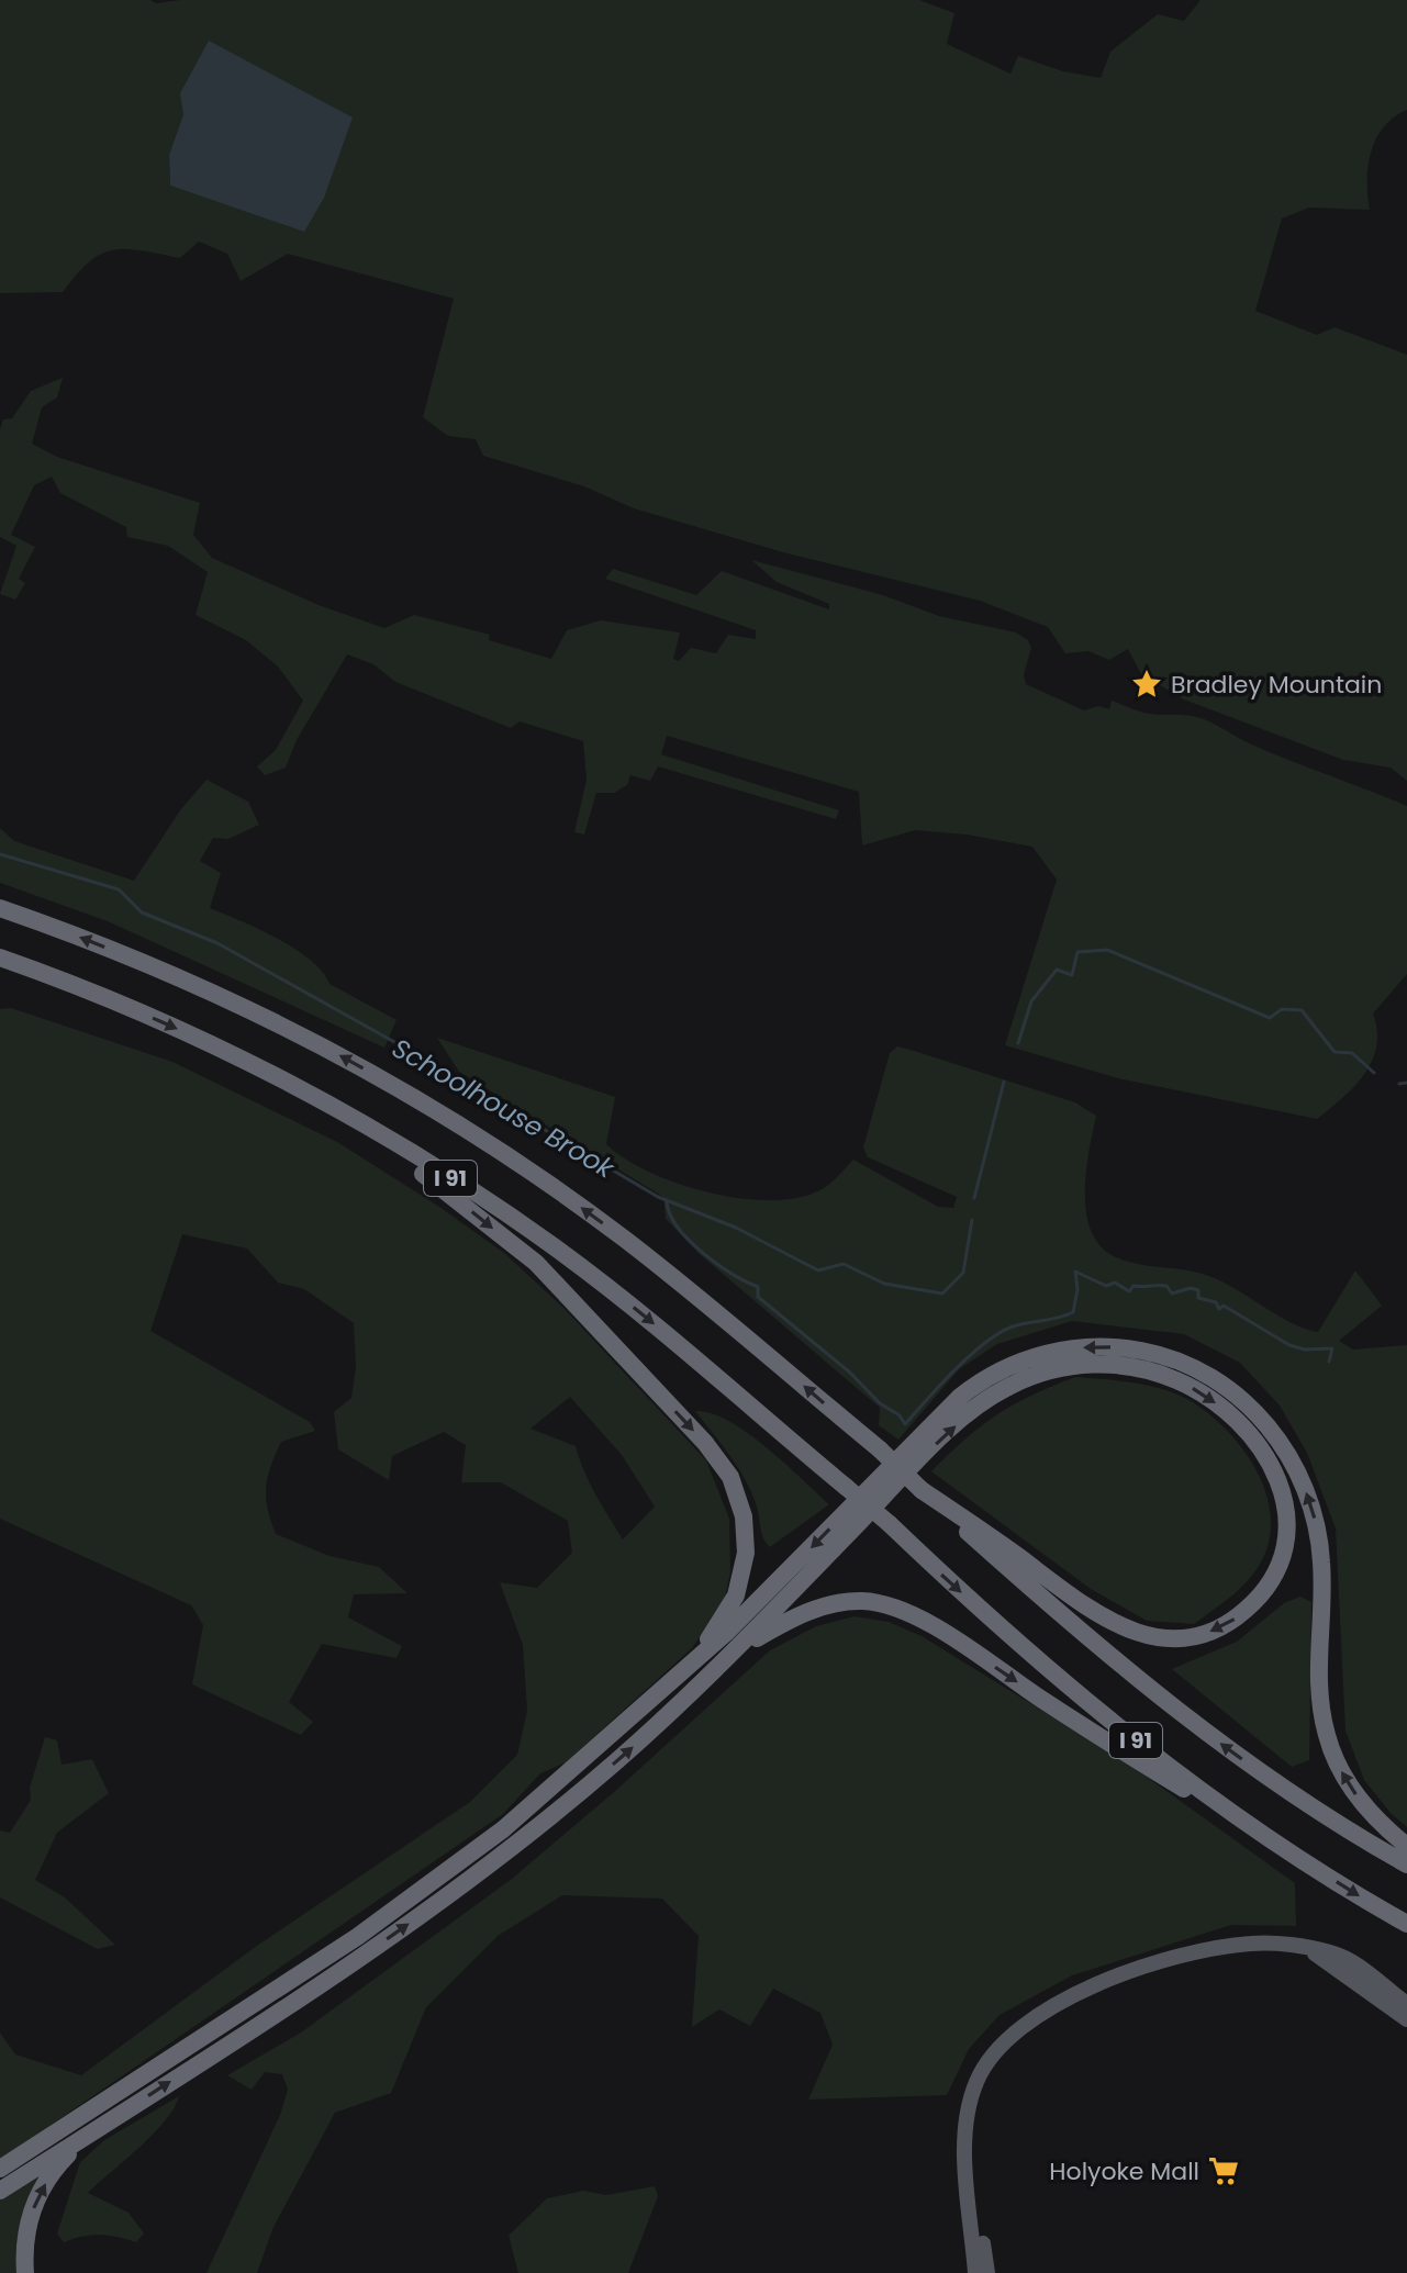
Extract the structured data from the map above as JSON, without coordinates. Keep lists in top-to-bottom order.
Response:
{
  "streets": {
    "highway": ["I 91"]
  },
  "water": ["Schoolhouse Brook"],
  "places": {
    "place": ["Bradley Mountain"],
    "supermarket": ["Holyoke Mall"]
  }
}
